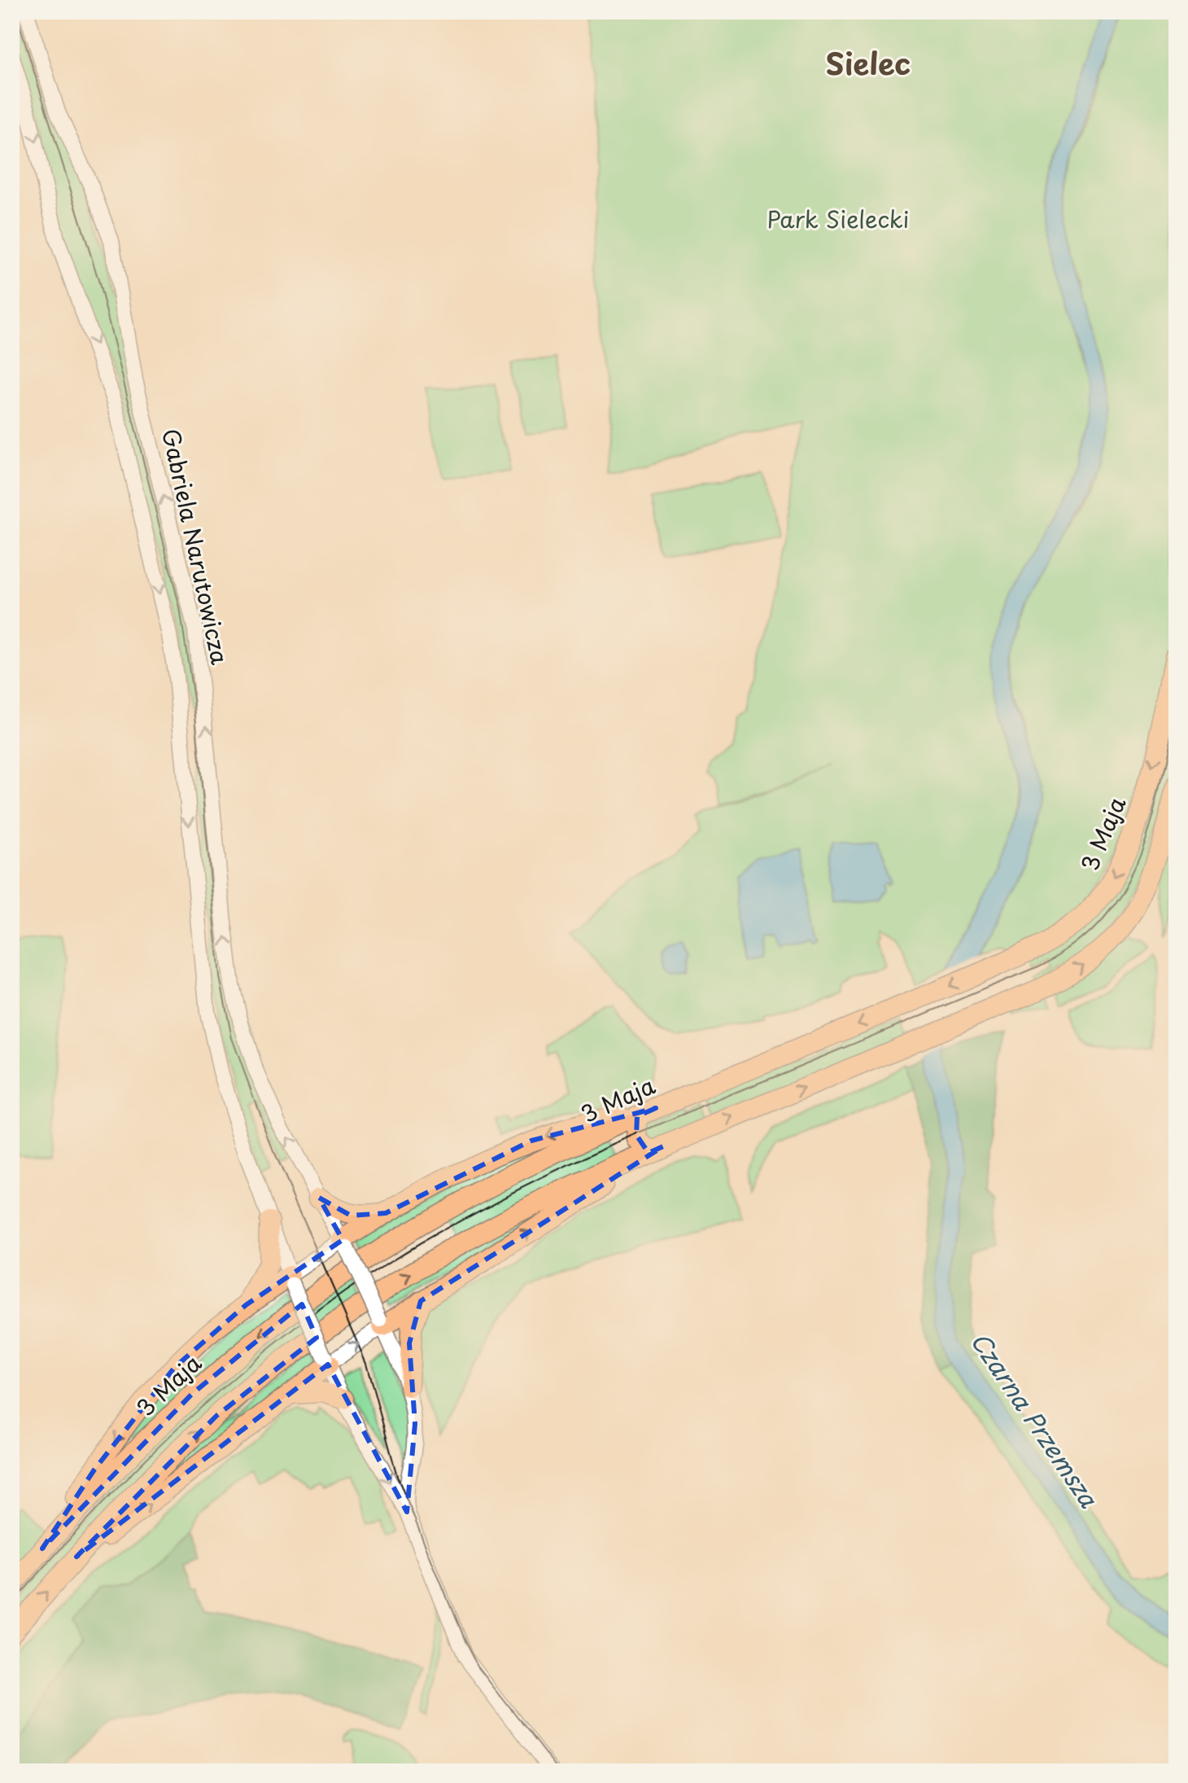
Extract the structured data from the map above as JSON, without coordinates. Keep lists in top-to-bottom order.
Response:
{
  "streets": {
    "main road": ["3 Maja"],
    "street": ["Gabriela Narutowicza"]
  },
  "districts": ["Sielec"],
  "water": ["Czarna Przemsza"],
  "parks": ["Park Sielecki"]
}
